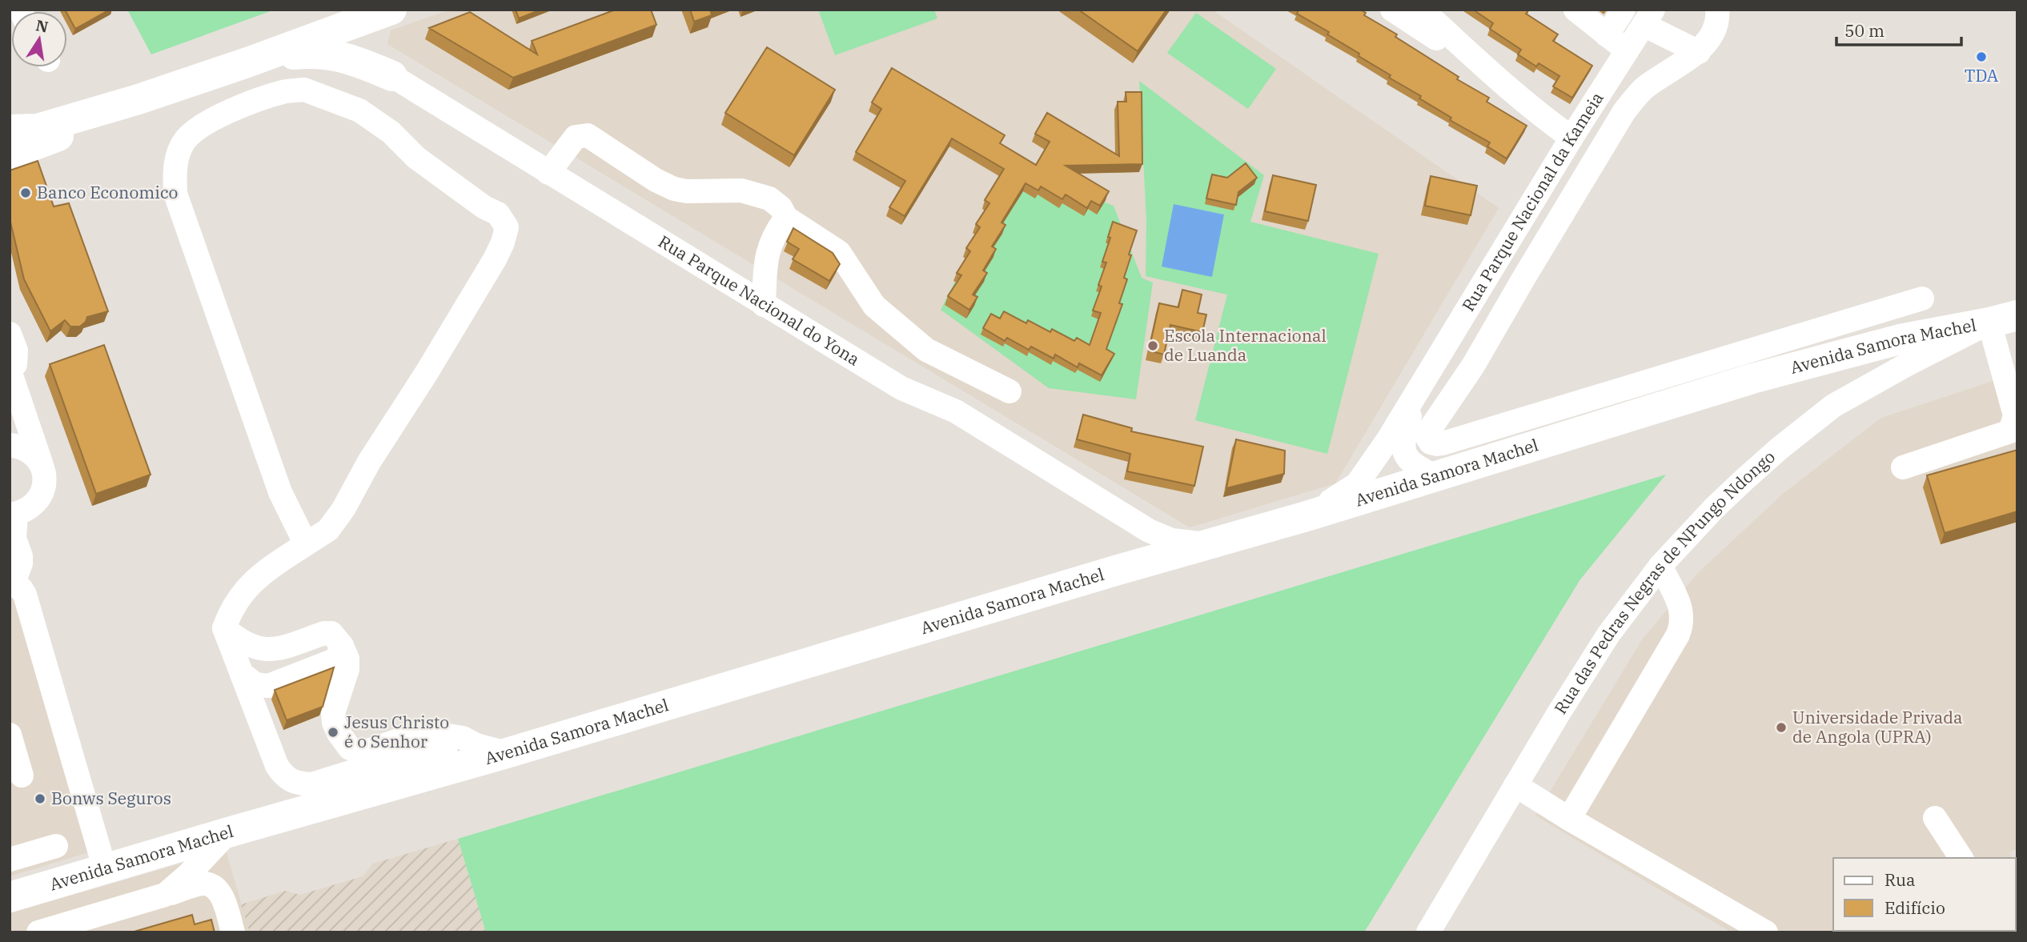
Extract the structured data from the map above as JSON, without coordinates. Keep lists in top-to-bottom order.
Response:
{
  "streets": {
    "main road": ["Avenida Samora Machel"],
    "street": ["Rua Parque Nacional da Kameia", "Rua Parque Nacional do Yona", "Rua das Pedras Negras de NPungo Ndongo"]
  },
  "crossings": [
    ["Rua Parque Nacional da Kameia", "Avenida Samora Machel"],
    ["Rua Parque Nacional do Yona", "Avenida Samora Machel"],
    ["Avenida Samora Machel", "Rua das Pedras Negras de NPungo Ndongo"]
  ],
  "places": [
    "TDA",
    "Banco Economico",
    "Escola Internacional de Luanda",
    "Universidade Privada de Angola (UPRA)",
    "Jesus Christo é o Senhor",
    "Bonws Seguros"
  ],
  "legend": ["Rua", "Edifício"],
  "scale_bar": "50 m",
  "north": "top"
}
